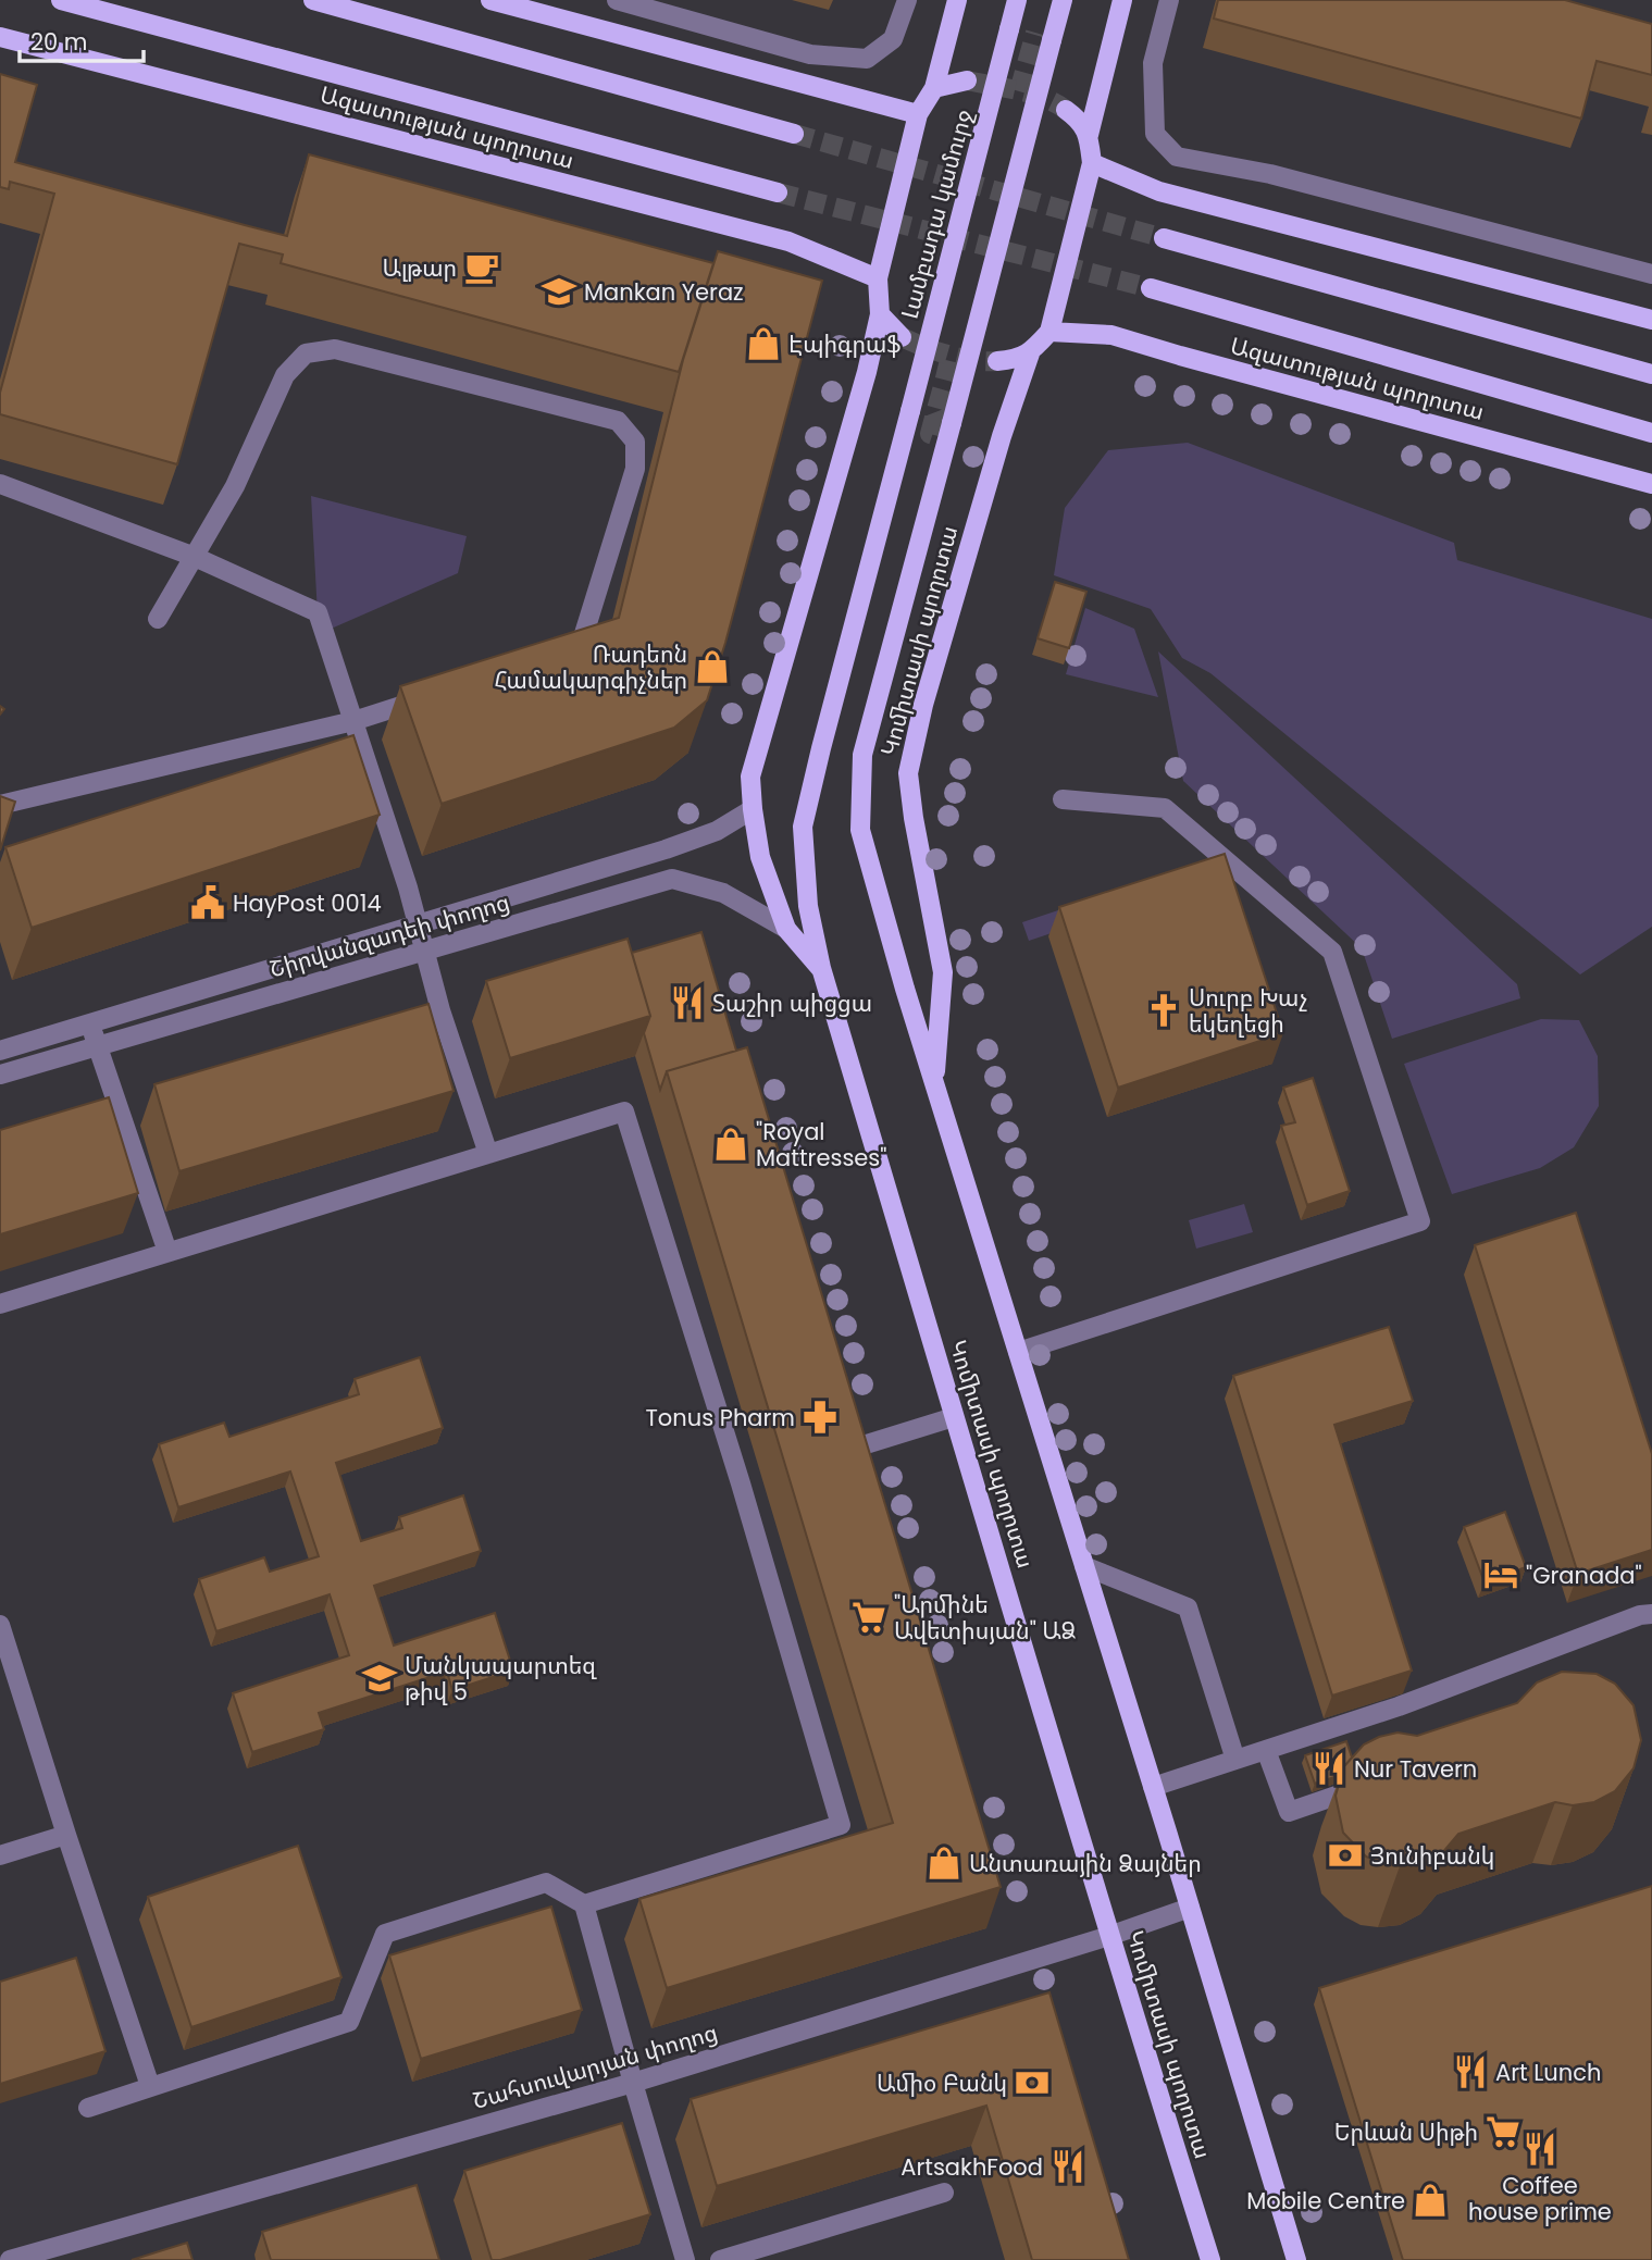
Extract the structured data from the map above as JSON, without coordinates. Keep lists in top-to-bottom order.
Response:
{
  "streets": {
    "main road": ["Ազատության պողոտա", "Լամբադա կամուրջ", "Կոմիտասի պողոտա"],
    "street": ["Շիրվանզադեի փողոց", "Շահսուվարյան փողոց"]
  },
  "crossings": [
    ["Ազատության պողոտա", "Լամբադա կամուրջ"],
    ["Լամբադա կամուրջ", "Կոմիտասի պողոտա"],
    ["Կոմիտասի պողոտա", "Շիրվանզադեի փողոց"],
    ["Կոմիտասի պողոտա", "Շահսուվարյան փողոց"]
  ],
  "places": {
    "cafe": ["Ալթար"],
    "school or university": ["Mankan Yeraz", "Մանկապարտեզ թիվ 5"],
    "shop": [
      "Էպիգրաֆ",
      "Ռադեոն Համակարգիչներ",
      "\"Royal Mattresses\"",
      "Անտառային Ձայներ",
      "Mobile Centre"
    ],
    "public building": ["HayPost 0014"],
    "restaurant": [
      "Տաշիր պիցցա",
      "Nur Tavern",
      "Art Lunch",
      "Coffee house prime",
      "ArtsakhFood"
    ],
    "church": ["Սուրբ Խաչ եկեղեցի"],
    "pharmacy": ["Tonus Pharm"],
    "hotel": ["\"Granada\""],
    "supermarket": ["\"Արմինե Ավետիսյան\" ԱՁ", "Երևան Սիթի"],
    "bank": ["Յունիբանկ", "Ամիօ Բանկ"]
  },
  "scale_bar": "20 m"
}
